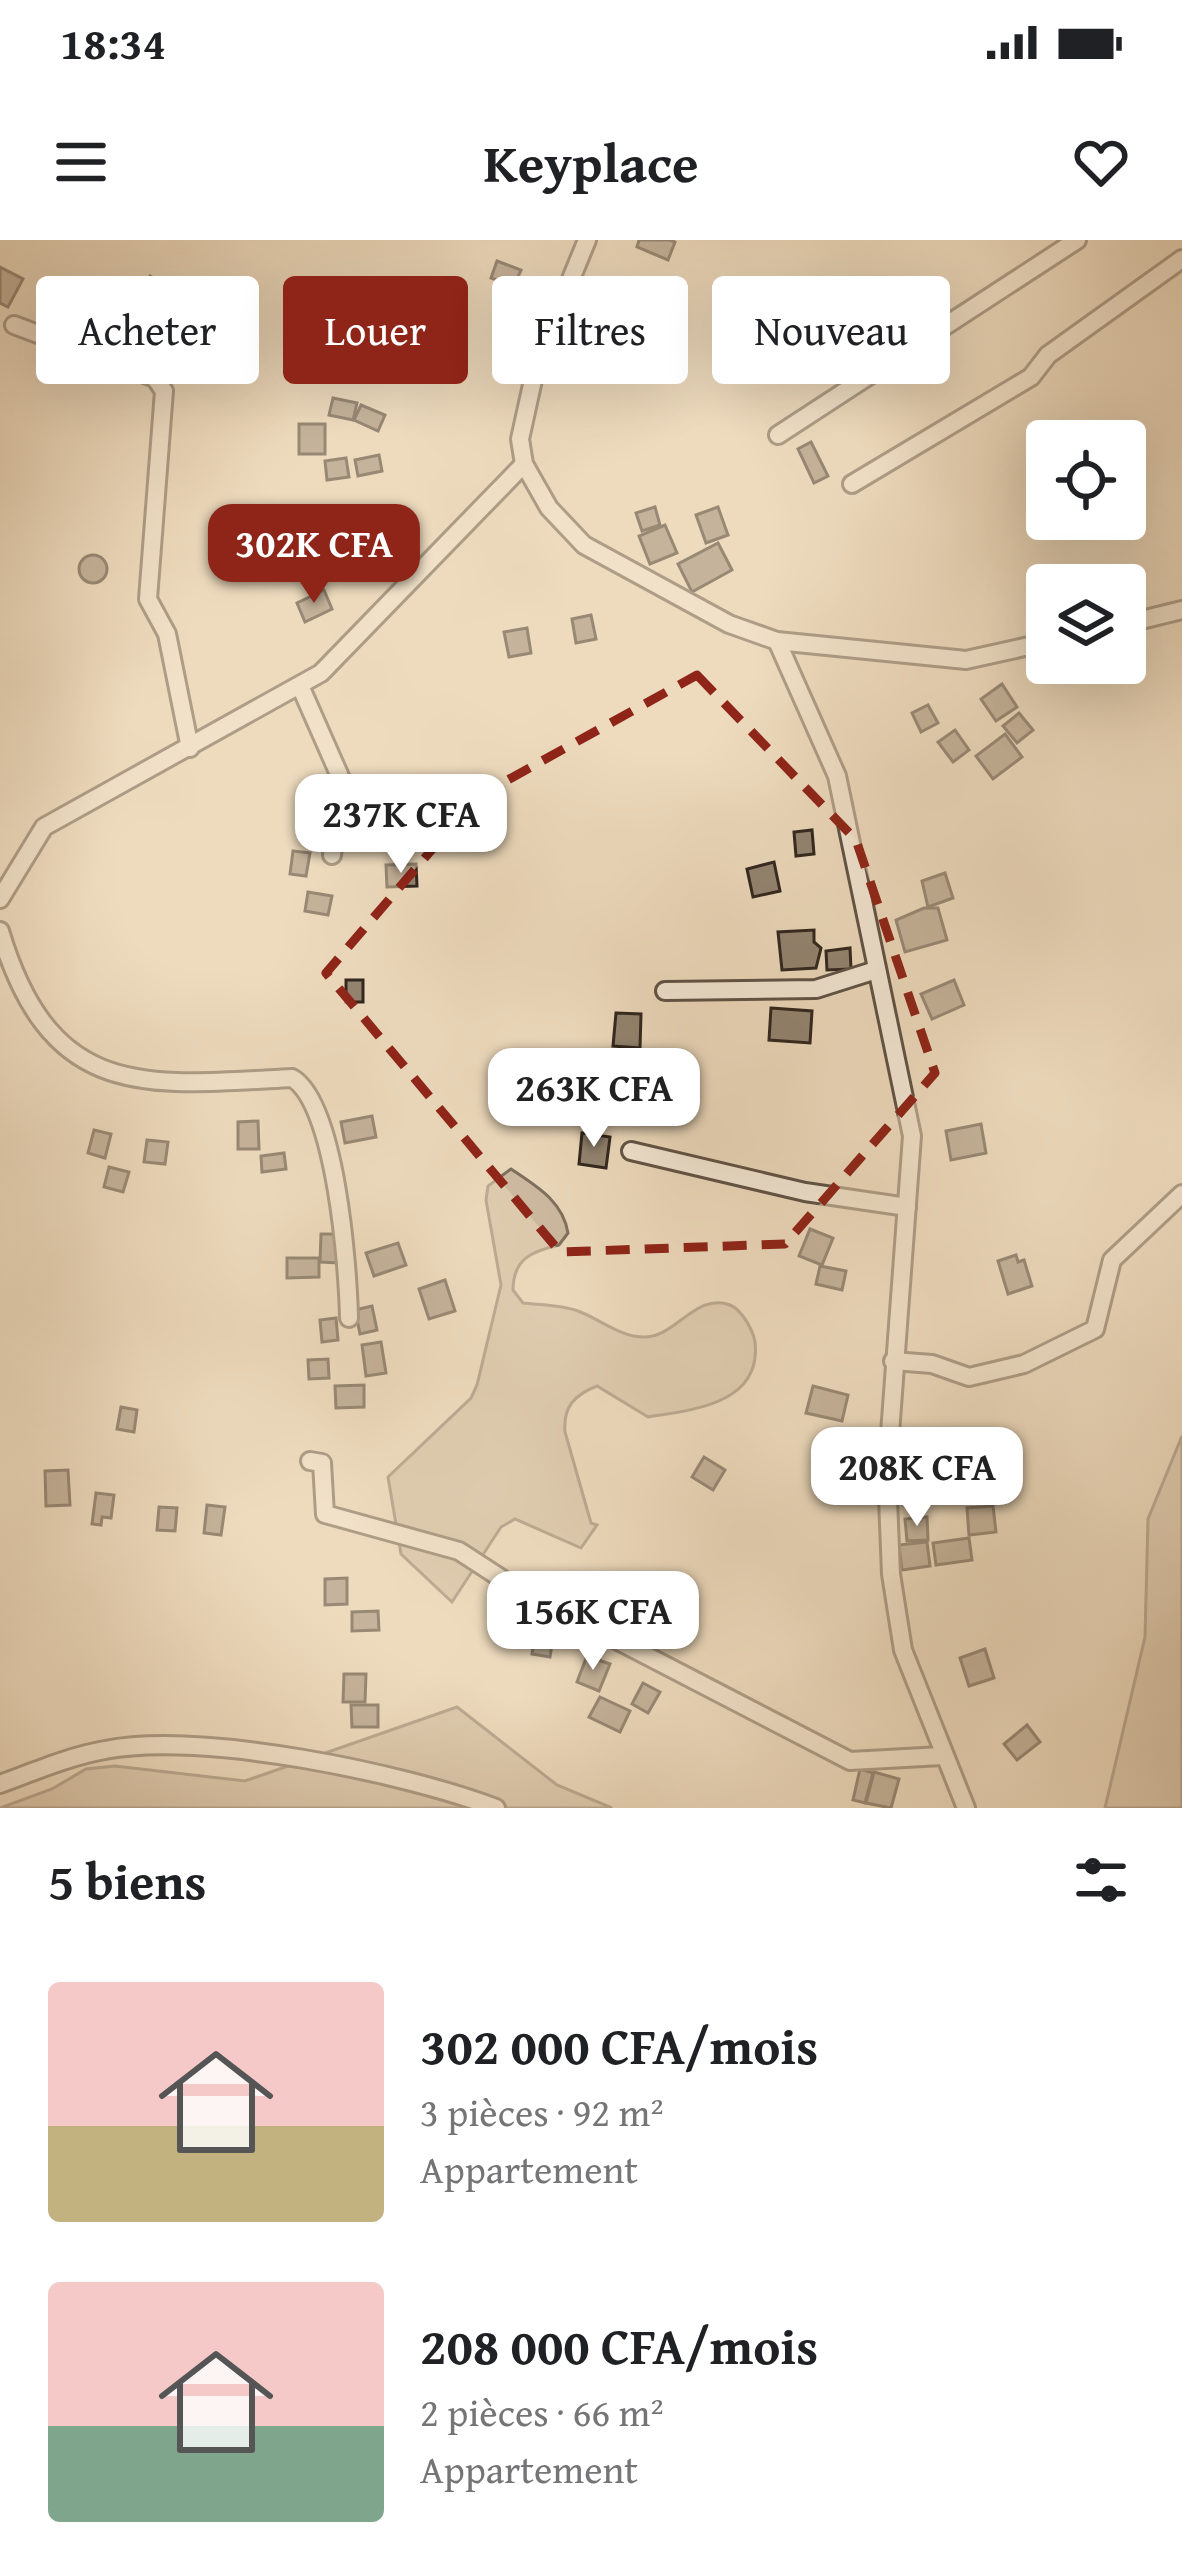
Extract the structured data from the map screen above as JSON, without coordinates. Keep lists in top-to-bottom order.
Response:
{
  "page": {
    "status": "18:34",
    "header": "Keyplace",
    "chip": [
      "Acheter",
      "Louer",
      "Filtres",
      "Nouveau"
    ],
    "price": [
      "302K CFA",
      "237K CFA",
      "263K CFA",
      "208K CFA",
      "156K CFA"
    ],
    "heading": "5 biens",
    "list": [
      {
        "name": "302 000 CFA/mois",
        "note": "3 pièces · 92 m² · Appartement"
      },
      {
        "name": "208 000 CFA/mois",
        "note": "2 pièces · 66 m² · Appartement"
      }
    ]
  }
}
